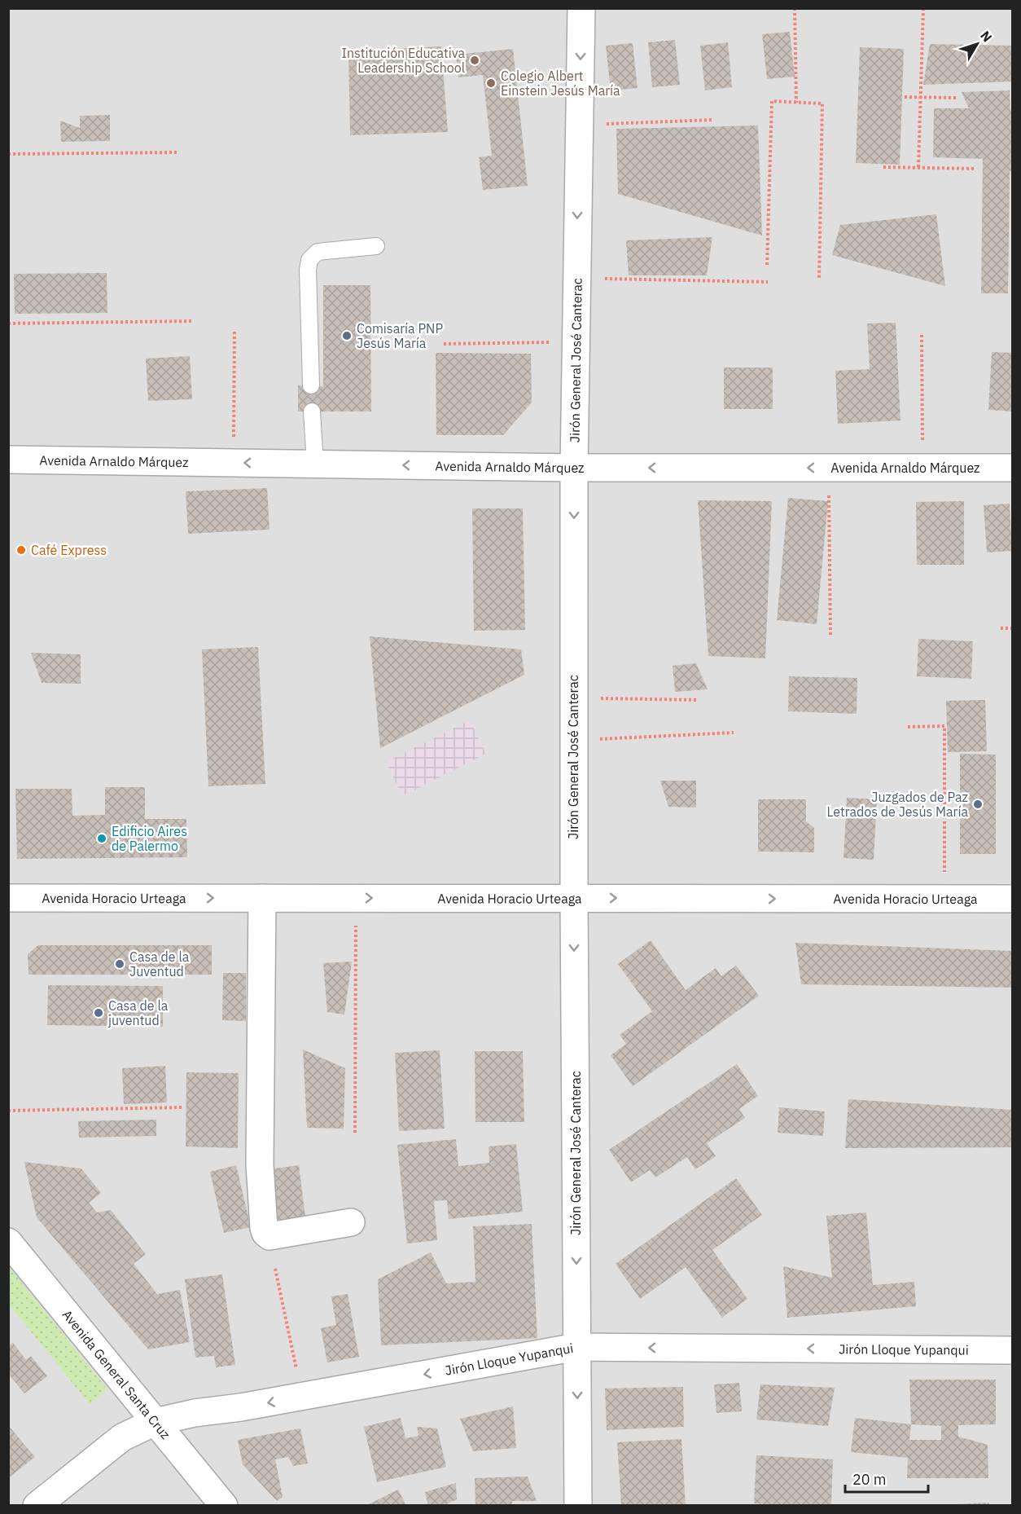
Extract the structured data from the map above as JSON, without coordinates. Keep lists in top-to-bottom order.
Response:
{
  "streets": {
    "street": [
      "Jirón General José Canterac",
      "Avenida Arnaldo Márquez",
      "Avenida Horacio Urteaga",
      "Jirón Lloque Yupanqui",
      "Avenida General Santa Cruz"
    ]
  },
  "crossings": [
    ["Jirón General José Canterac", "Avenida Arnaldo Márquez"],
    ["Jirón General José Canterac", "Avenida Horacio Urteaga"],
    ["Jirón General José Canterac", "Jirón Lloque Yupanqui"],
    ["Jirón Lloque Yupanqui", "Avenida General Santa Cruz"]
  ],
  "one_way": [
    "Jirón General José Canterac",
    "Avenida Arnaldo Márquez",
    "Avenida Horacio Urteaga",
    "Jirón Lloque Yupanqui"
  ],
  "places": [
    "Institución Educativa Leadership School",
    "Colegio Albert Einstein Jesús María",
    "Comisaría PNP Jesús María",
    "Café Express",
    "Juzgados de Paz Letrados de Jesús María",
    "Edificio Aires de Palermo",
    "Casa de la Juventud",
    "Casa de la juventud"
  ],
  "scale_bar": "20 m",
  "north": "top right"
}
